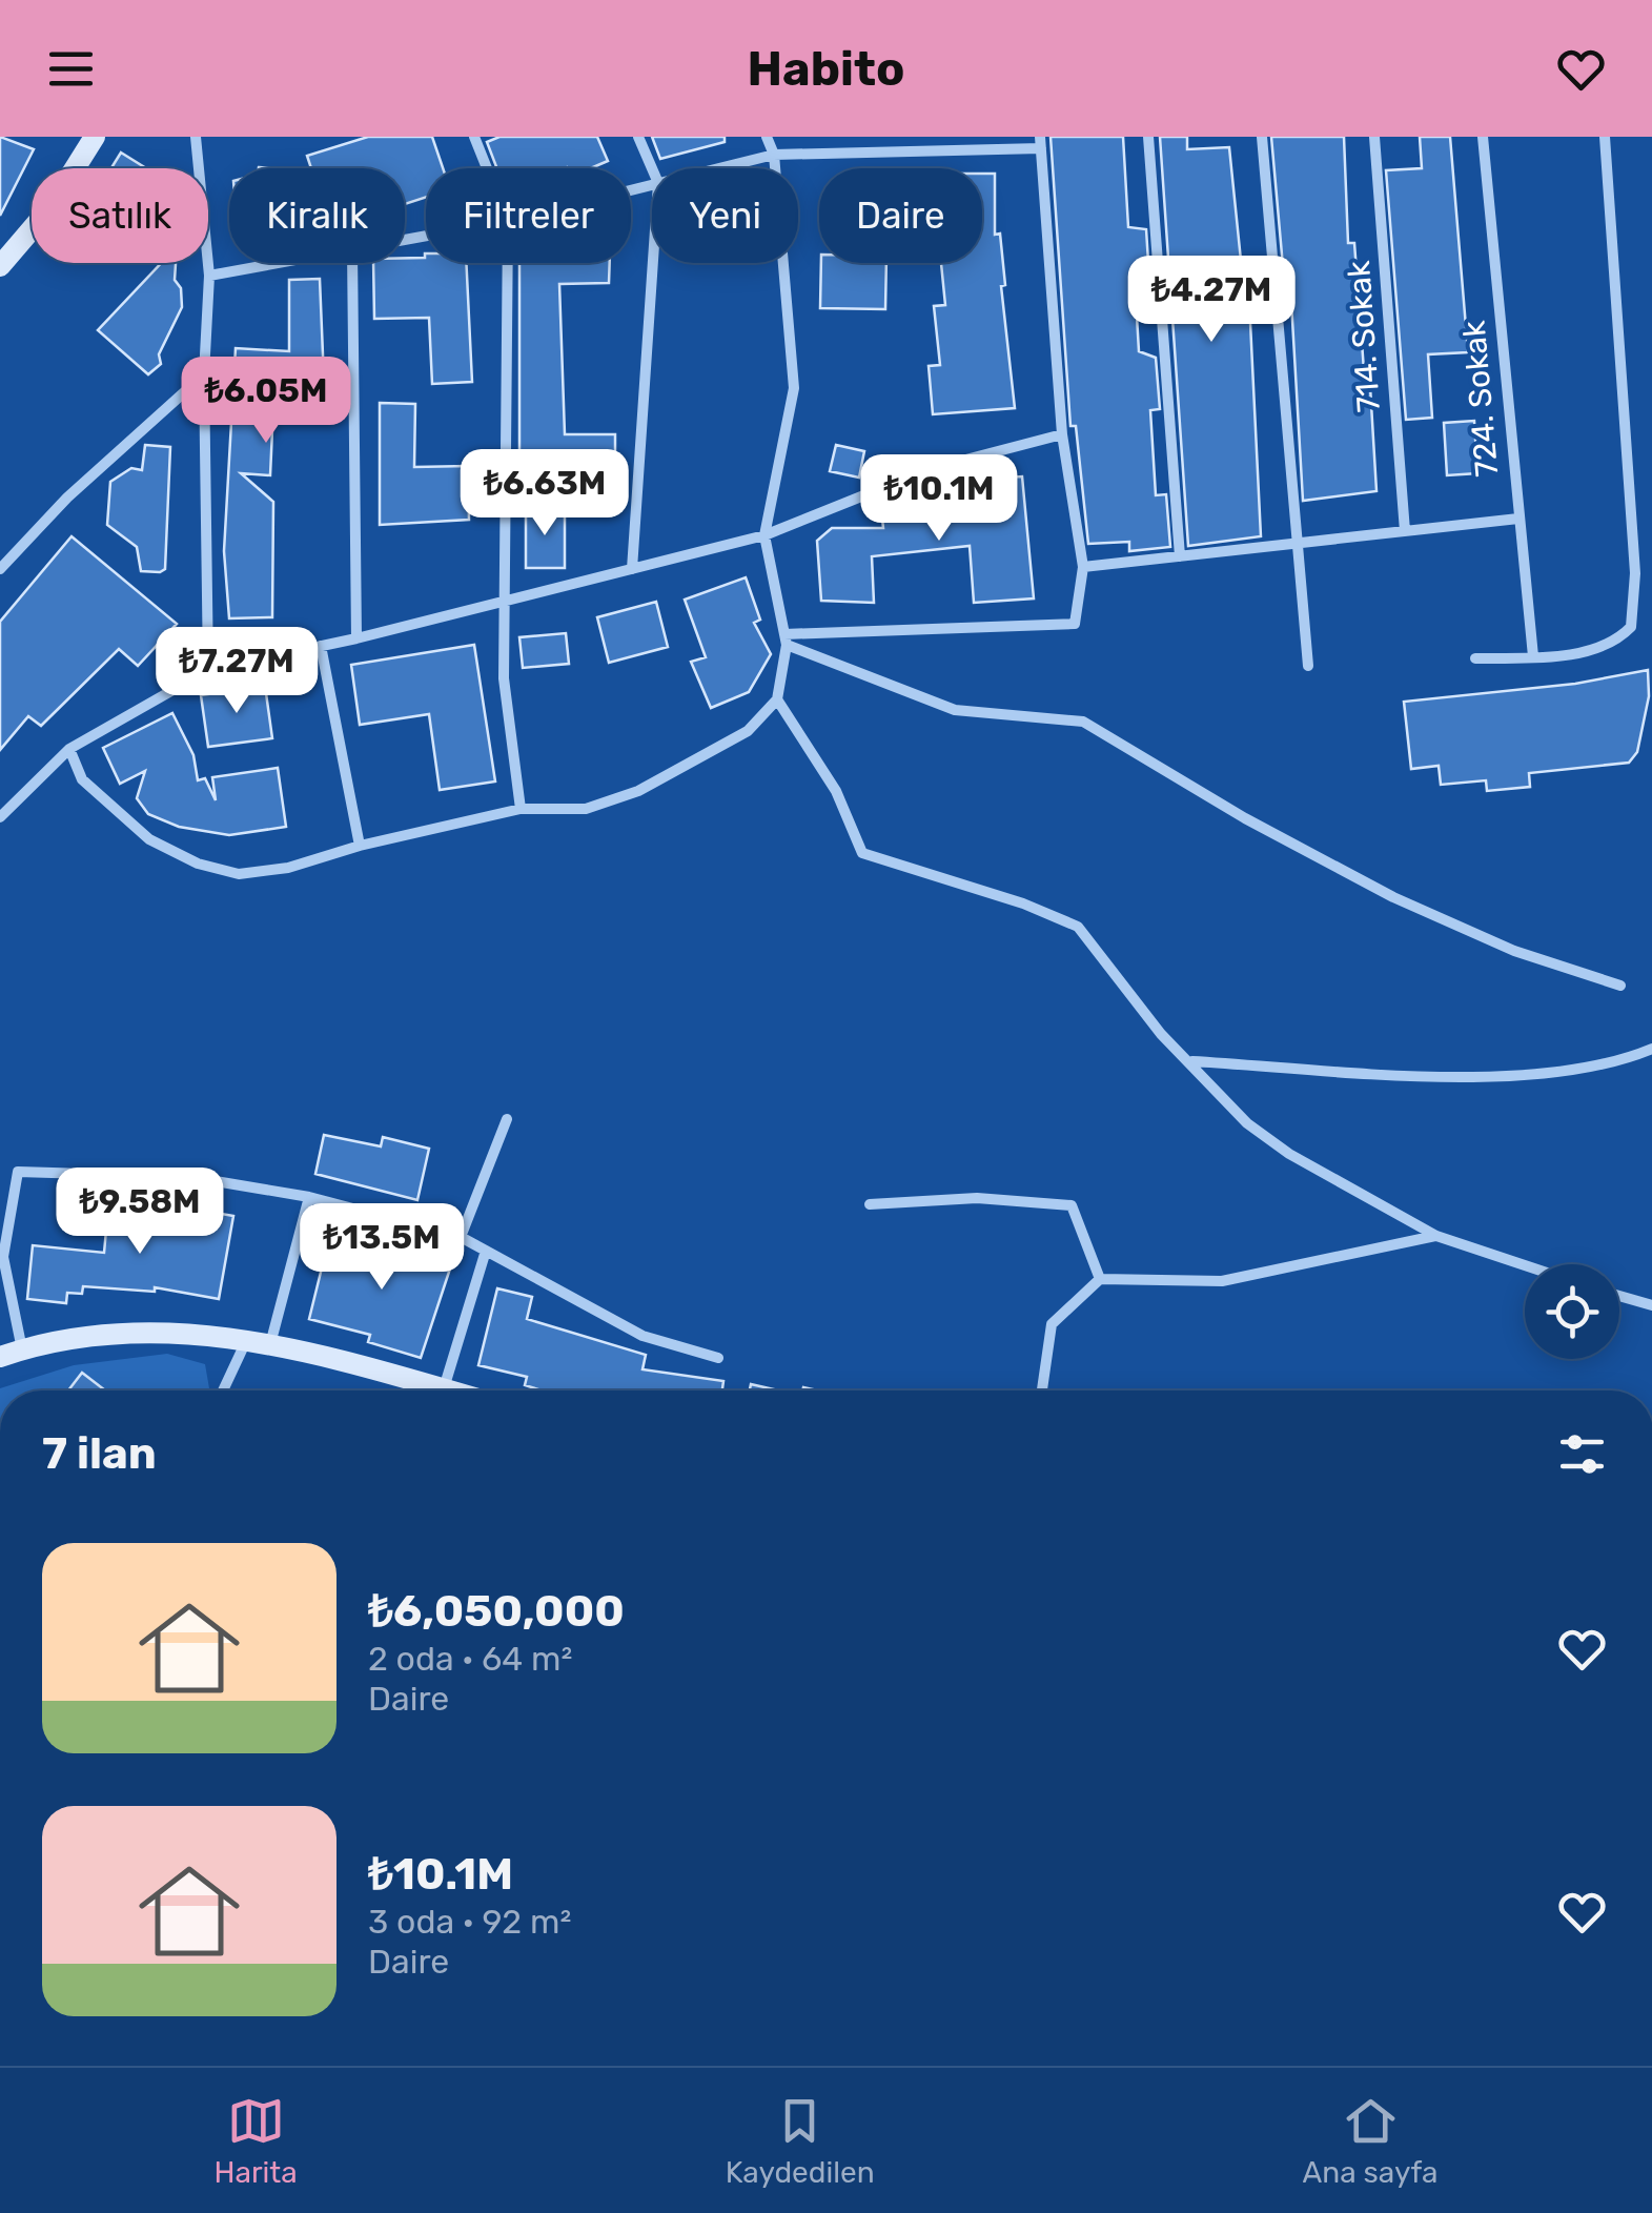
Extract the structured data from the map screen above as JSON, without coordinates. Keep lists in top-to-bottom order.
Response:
{
  "streets": {
    "street": ["714. Sokak", "724. Sokak"]
  },
  "page": {
    "header": "Habito",
    "chip": [
      "Satılık",
      "Kiralık",
      "Filtreler",
      "Yeni",
      "Daire"
    ],
    "price": [
      "₺4.27M",
      "₺6.05M",
      "₺6.63M",
      "₺10.1M",
      "₺7.27M",
      "₺9.58M",
      "₺13.5M"
    ],
    "heading": "7 ilan",
    "list": [
      {
        "name": "₺6,050,000",
        "note": "2 oda · 64 m² · Daire"
      },
      {
        "name": "₺10.1M",
        "note": "3 oda · 92 m² · Daire"
      }
    ],
    "tabs": ["Harita", "Kaydedilen", "Ana sayfa"]
  }
}
